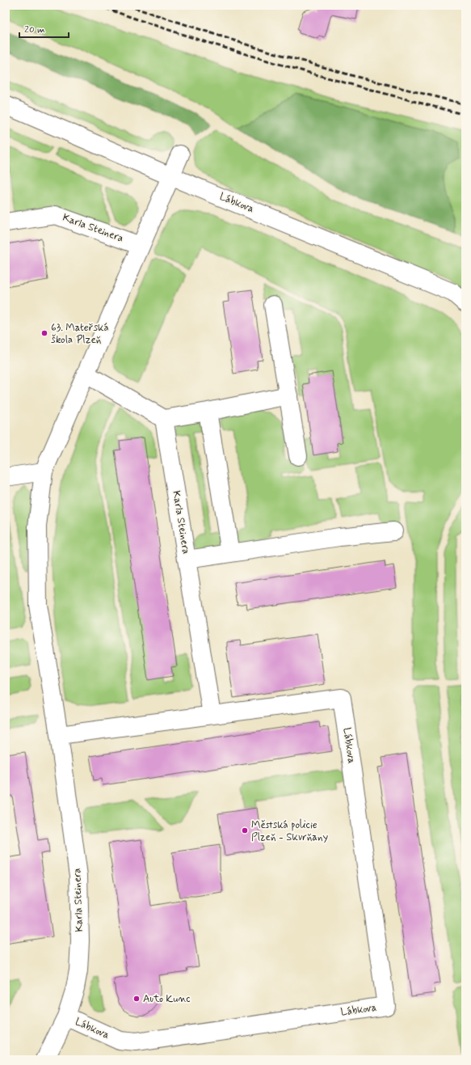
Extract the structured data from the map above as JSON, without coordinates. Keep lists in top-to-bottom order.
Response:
{
  "streets": {
    "street": ["Lábkova", "Karla Steinera"]
  },
  "crossings": [
    ["Lábkova", "Karla Steinera"]
  ],
  "places": ["63. Mateřská škola Plzeň", "Městská policie Plzeň - Skvrňany", "Auto Kunc"],
  "scale_bar": "20 m"
}
